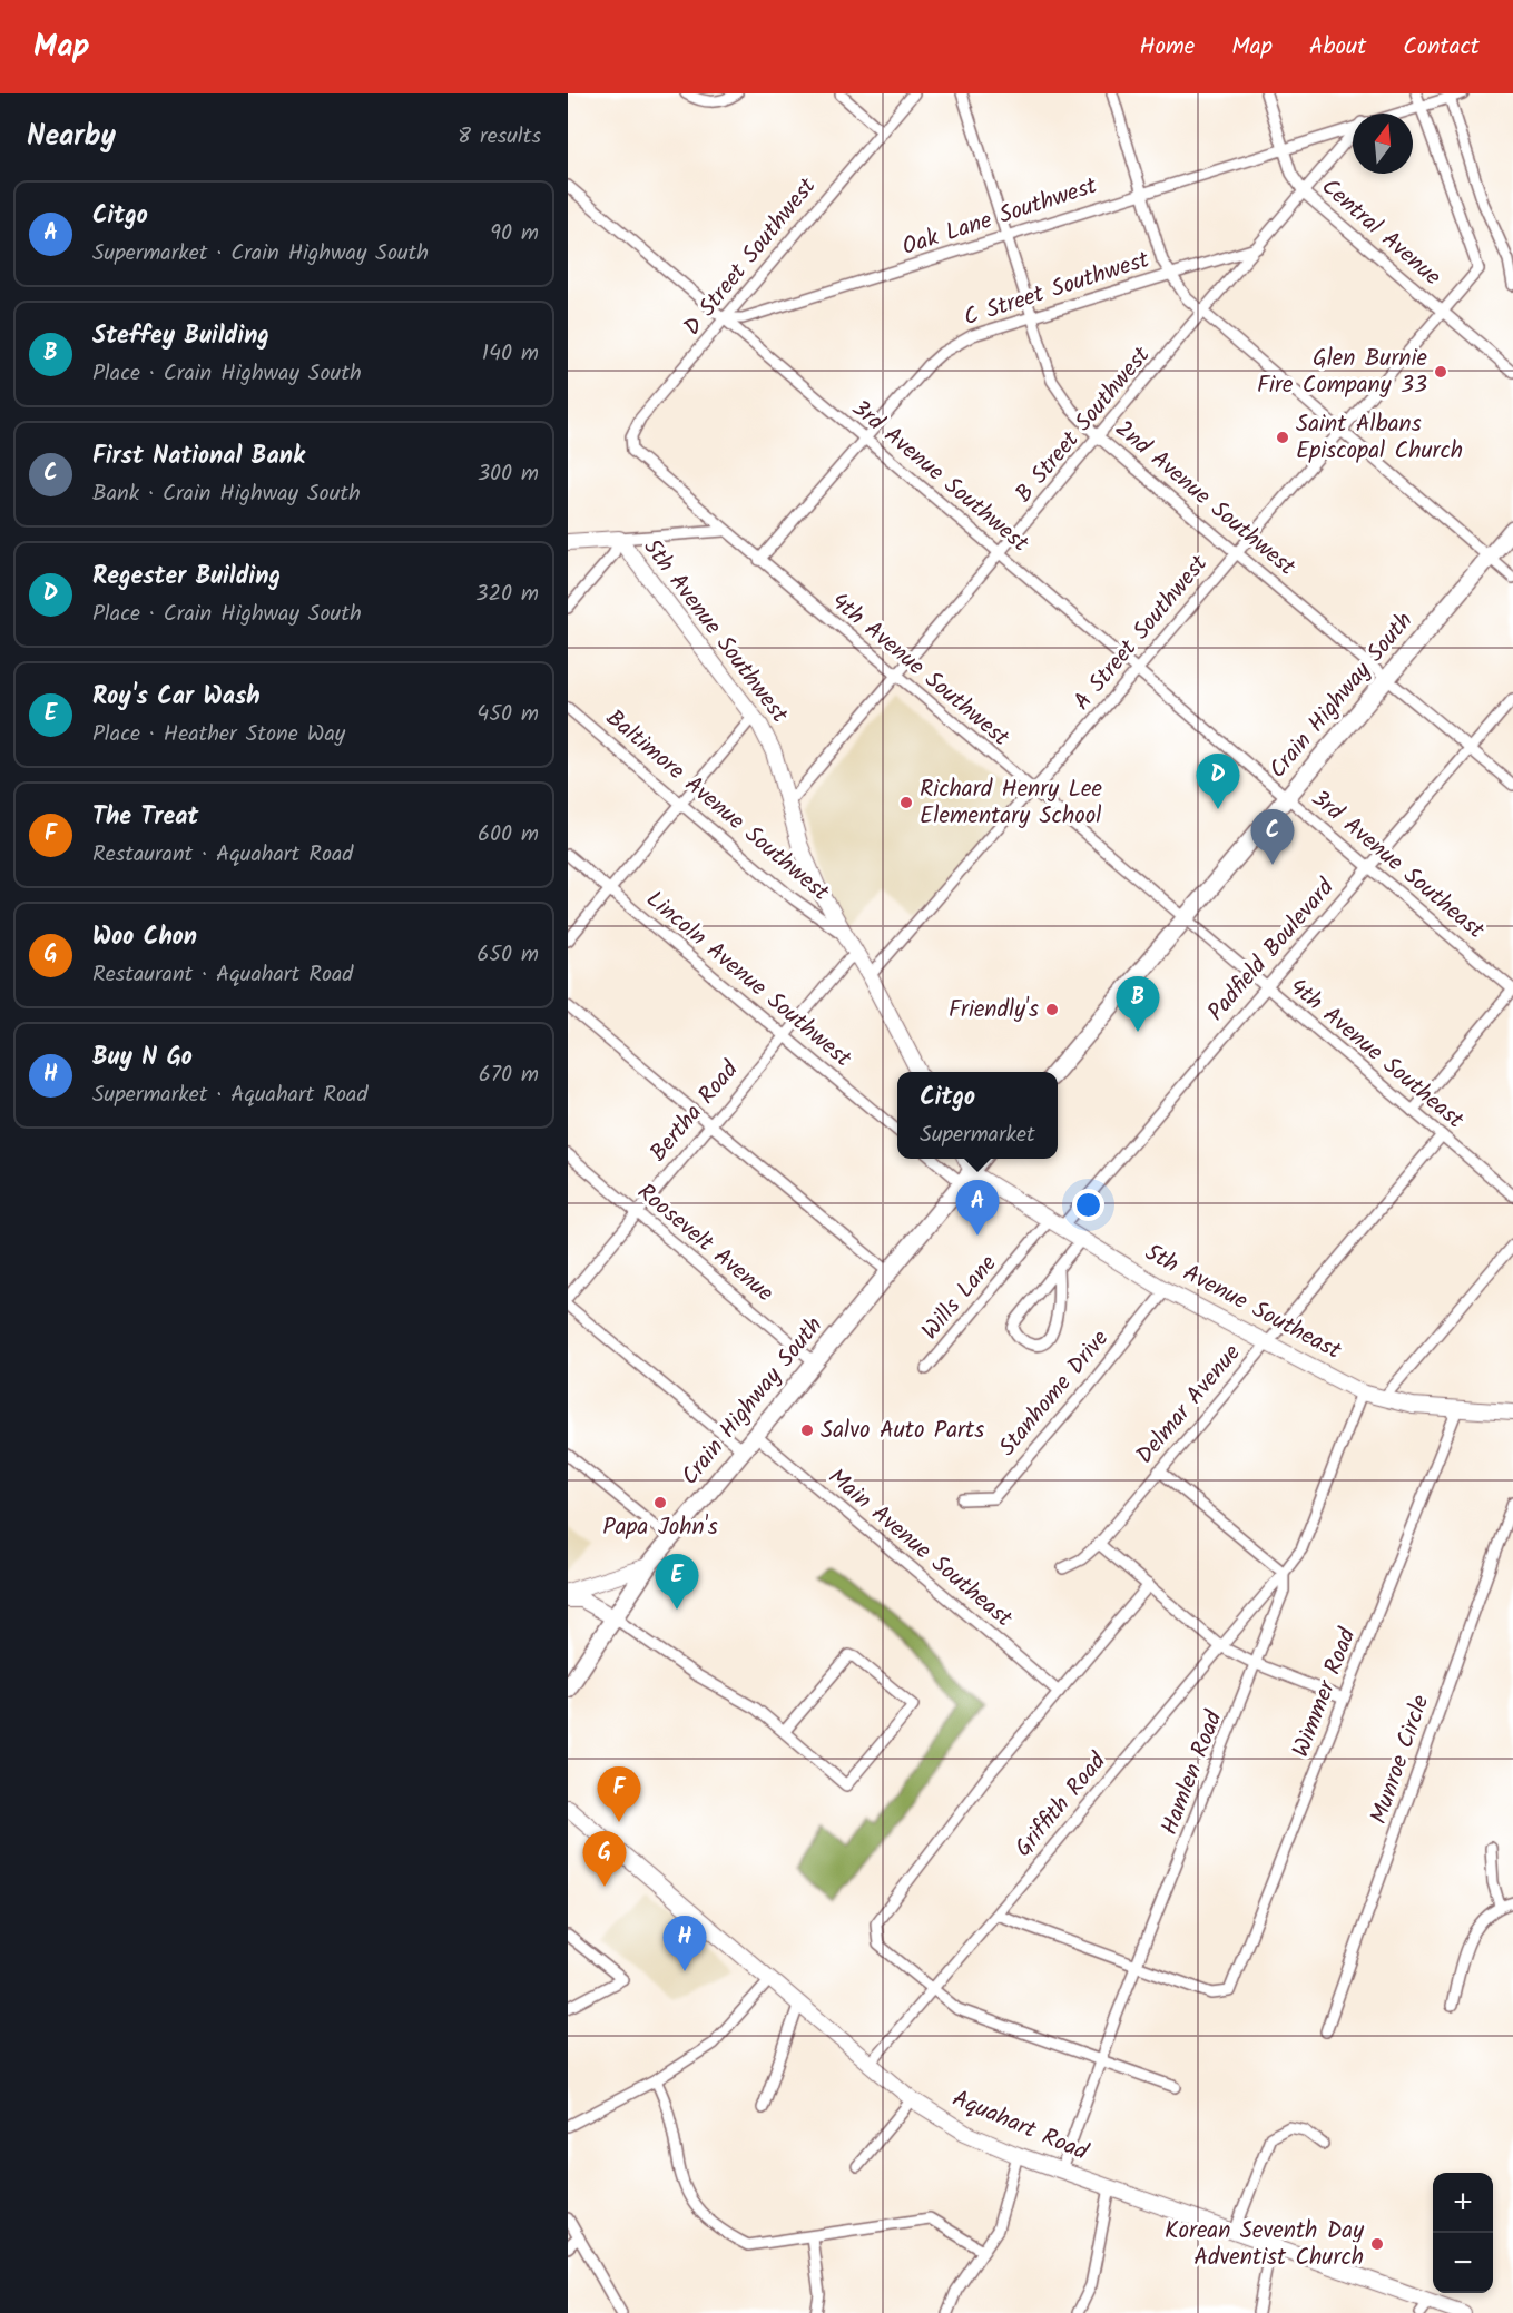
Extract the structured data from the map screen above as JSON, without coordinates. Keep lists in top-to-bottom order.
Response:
{
  "streets": {
    "main road": ["Crain Highway South"],
    "street": [
      "Oak Lane Southwest",
      "Central Avenue",
      "D Street Southwest",
      "C Street Southwest",
      "B Street Southwest",
      "3rd Avenue Southwest",
      "2nd Avenue Southwest",
      "5th Avenue Southwest",
      "A Street Southwest",
      "4th Avenue Southwest",
      "Baltimore Avenue Southwest",
      "3rd Avenue Southeast",
      "Padfield Boulevard",
      "Lincoln Avenue Southwest",
      "4th Avenue Southeast",
      "Bertha Road",
      "Roosevelt Avenue",
      "Wills Lane",
      "5th Avenue Southeast",
      "Stanhome Drive",
      "Delmar Avenue",
      "Main Avenue Southeast",
      "Wimmer Road",
      "Munroe Circle",
      "Hamlen Road",
      "Griffith Road",
      "Aquahart Road"
    ]
  },
  "crossings": [
    ["Oak Lane Southwest", "Central Avenue"],
    ["Oak Lane Southwest", "D Street Southwest"],
    ["Oak Lane Southwest", "3rd Avenue Southwest"],
    ["Oak Lane Southwest", "2nd Avenue Southwest"],
    ["Oak Lane Southwest", "A Street Southwest"],
    ["Central Avenue", "B Street Southwest"],
    ["Central Avenue", "A Street Southwest"],
    ["D Street Southwest", "3rd Avenue Southwest"],
    ["D Street Southwest", "4th Avenue Southwest"],
    ["C Street Southwest", "B Street Southwest"],
    ["C Street Southwest", "3rd Avenue Southwest"],
    ["C Street Southwest", "2nd Avenue Southwest"],
    ["C Street Southwest", "4th Avenue Southwest"],
    ["B Street Southwest", "3rd Avenue Southwest"],
    ["B Street Southwest", "2nd Avenue Southwest"],
    ["B Street Southwest", "5th Avenue Southwest"],
    ["B Street Southwest", "4th Avenue Southwest"],
    ["3rd Avenue Southwest", "A Street Southwest"],
    ["3rd Avenue Southwest", "Crain Highway South"],
    ["3rd Avenue Southwest", "3rd Avenue Southeast"],
    ["2nd Avenue Southwest", "A Street Southwest"],
    ["2nd Avenue Southwest", "Crain Highway South"],
    ["2nd Avenue Southwest", "Padfield Boulevard"],
    ["5th Avenue Southwest", "A Street Southwest"],
    ["5th Avenue Southwest", "Baltimore Avenue Southwest"],
    ["5th Avenue Southwest", "Bertha Road"],
    ["A Street Southwest", "4th Avenue Southwest"],
    ["4th Avenue Southwest", "Crain Highway South"],
    ["4th Avenue Southwest", "4th Avenue Southeast"],
    ["Crain Highway South", "3rd Avenue Southeast"],
    ["Crain Highway South", "4th Avenue Southeast"],
    ["Crain Highway South", "Roosevelt Avenue"],
    ["Crain Highway South", "5th Avenue Southeast"],
    ["Crain Highway South", "Main Avenue Southeast"],
    ["3rd Avenue Southeast", "Padfield Boulevard"],
    ["Padfield Boulevard", "4th Avenue Southeast"],
    ["Padfield Boulevard", "Wills Lane"],
    ["Padfield Boulevard", "5th Avenue Southeast"],
    ["Lincoln Avenue Southwest", "Bertha Road"],
    ["4th Avenue Southeast", "Delmar Avenue"],
    ["Bertha Road", "Roosevelt Avenue"],
    ["Wills Lane", "5th Avenue Southeast"],
    ["5th Avenue Southeast", "Stanhome Drive"],
    ["5th Avenue Southeast", "Delmar Avenue"],
    ["5th Avenue Southeast", "Wimmer Road"],
    ["5th Avenue Southeast", "Hamlen Road"],
    ["Wimmer Road", "Hamlen Road"],
    ["Hamlen Road", "Griffith Road"],
    ["Hamlen Road", "Aquahart Road"],
    ["Griffith Road", "Aquahart Road"]
  ],
  "places": [
    "Glen Burnie Fire Company 33",
    "Saint Albans Episcopal Church",
    "Richard Henry Lee Elementary School",
    "Friendly's",
    "Salvo Auto Parts",
    "Papa John's",
    "Korean Seventh Day Adventist Church"
  ],
  "north": "top",
  "page": {
    "header": "Map",
    "nav": [
      "Home",
      "Map",
      "About",
      "Contact"
    ],
    "heading": ["Nearby", "8 results"],
    "list": [
      {
        "mark": "A",
        "name": "Citgo",
        "note": "Supermarket · Crain Highway South",
        "value": "90 m"
      },
      {
        "mark": "B",
        "name": "Steffey Building",
        "note": "Place · Crain Highway South",
        "value": "140 m"
      },
      {
        "mark": "C",
        "name": "First National Bank",
        "note": "Bank · Crain Highway South",
        "value": "300 m"
      },
      {
        "mark": "D",
        "name": "Regester Building",
        "note": "Place · Crain Highway South",
        "value": "320 m"
      },
      {
        "mark": "E",
        "name": "Roy's Car Wash",
        "note": "Place · Heather Stone Way",
        "value": "450 m"
      },
      {
        "mark": "F",
        "name": "The Treat",
        "note": "Restaurant · Aquahart Road",
        "value": "600 m"
      },
      {
        "mark": "G",
        "name": "Woo Chon",
        "note": "Restaurant · Aquahart Road",
        "value": "650 m"
      },
      {
        "mark": "H",
        "name": "Buy N Go",
        "note": "Supermarket · Aquahart Road",
        "value": "670 m"
      }
    ],
    "pins": [
      "D",
      "C",
      "B",
      "A",
      "E",
      "F",
      "G",
      "H"
    ],
    "popup": ["Citgo", "Supermarket"],
    "map_buttons": ["+", "−"]
  }
}
